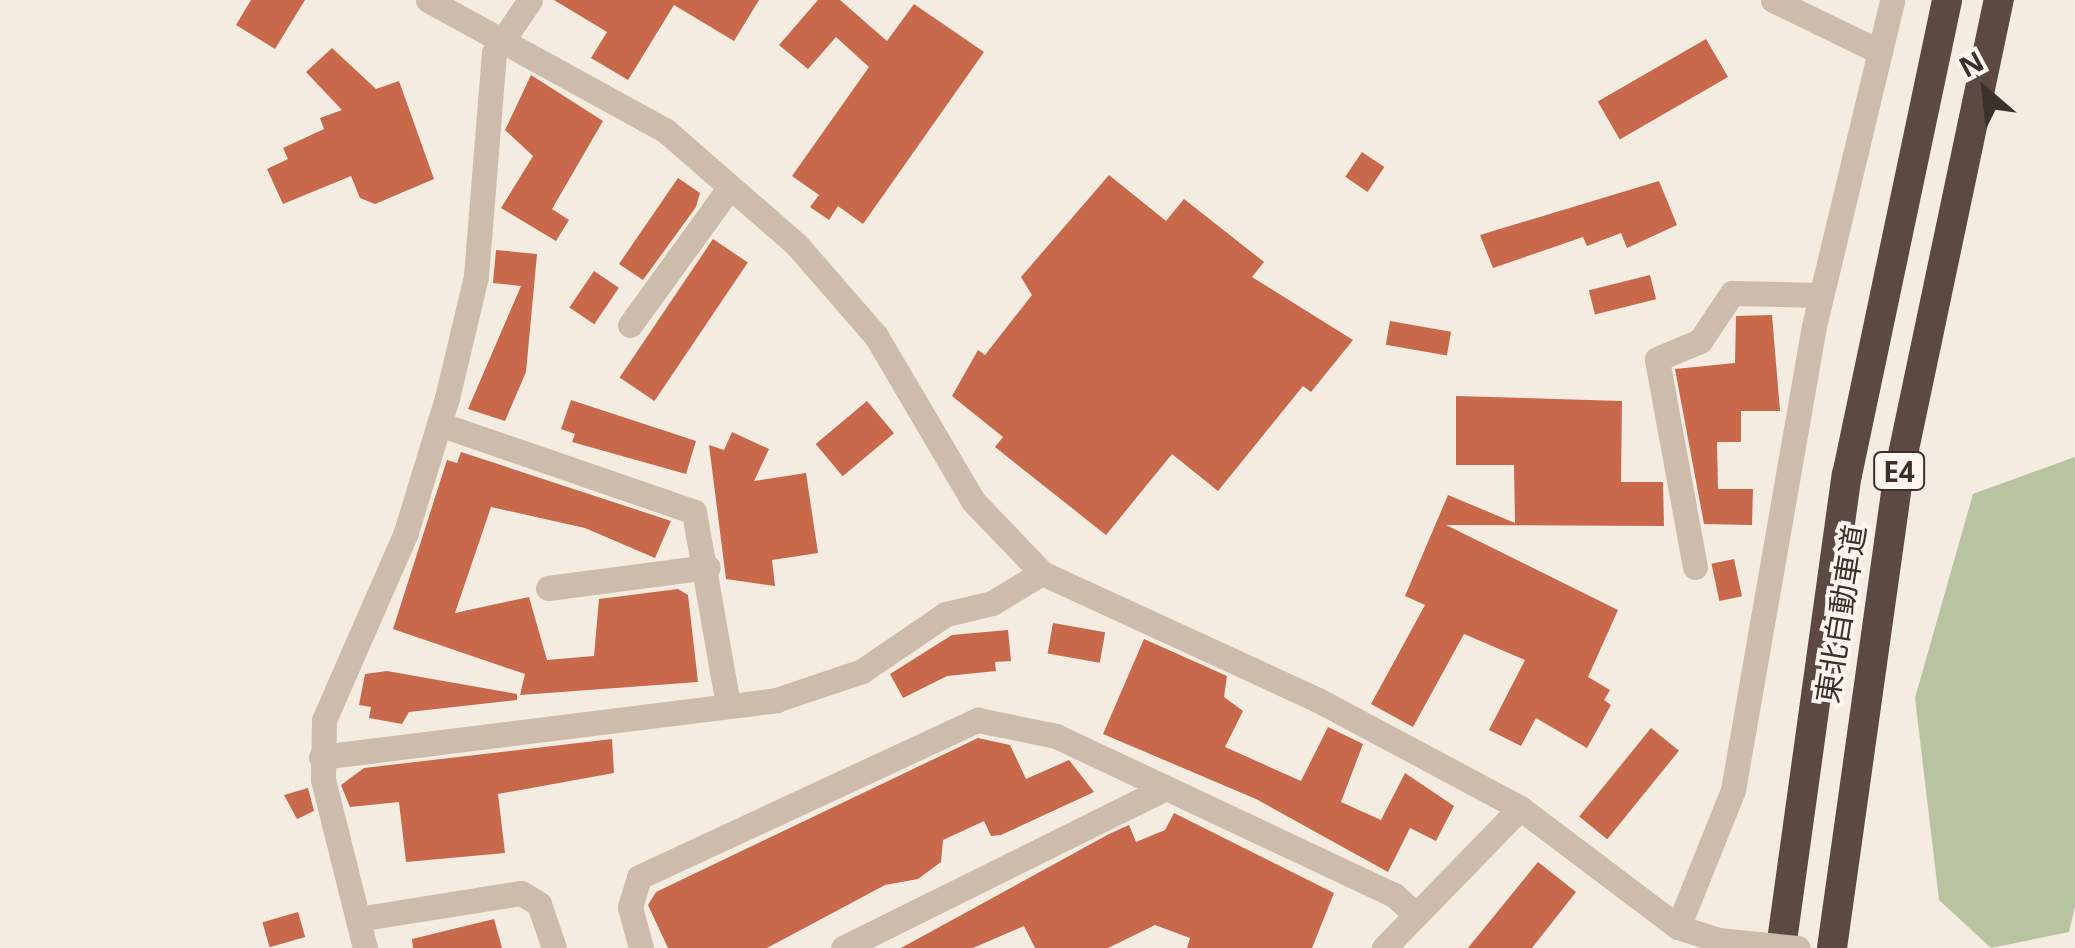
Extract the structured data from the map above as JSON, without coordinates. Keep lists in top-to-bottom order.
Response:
{
  "streets": {
    "highway": ["E4", "東北自動車道"]
  },
  "north": "top left"
}
